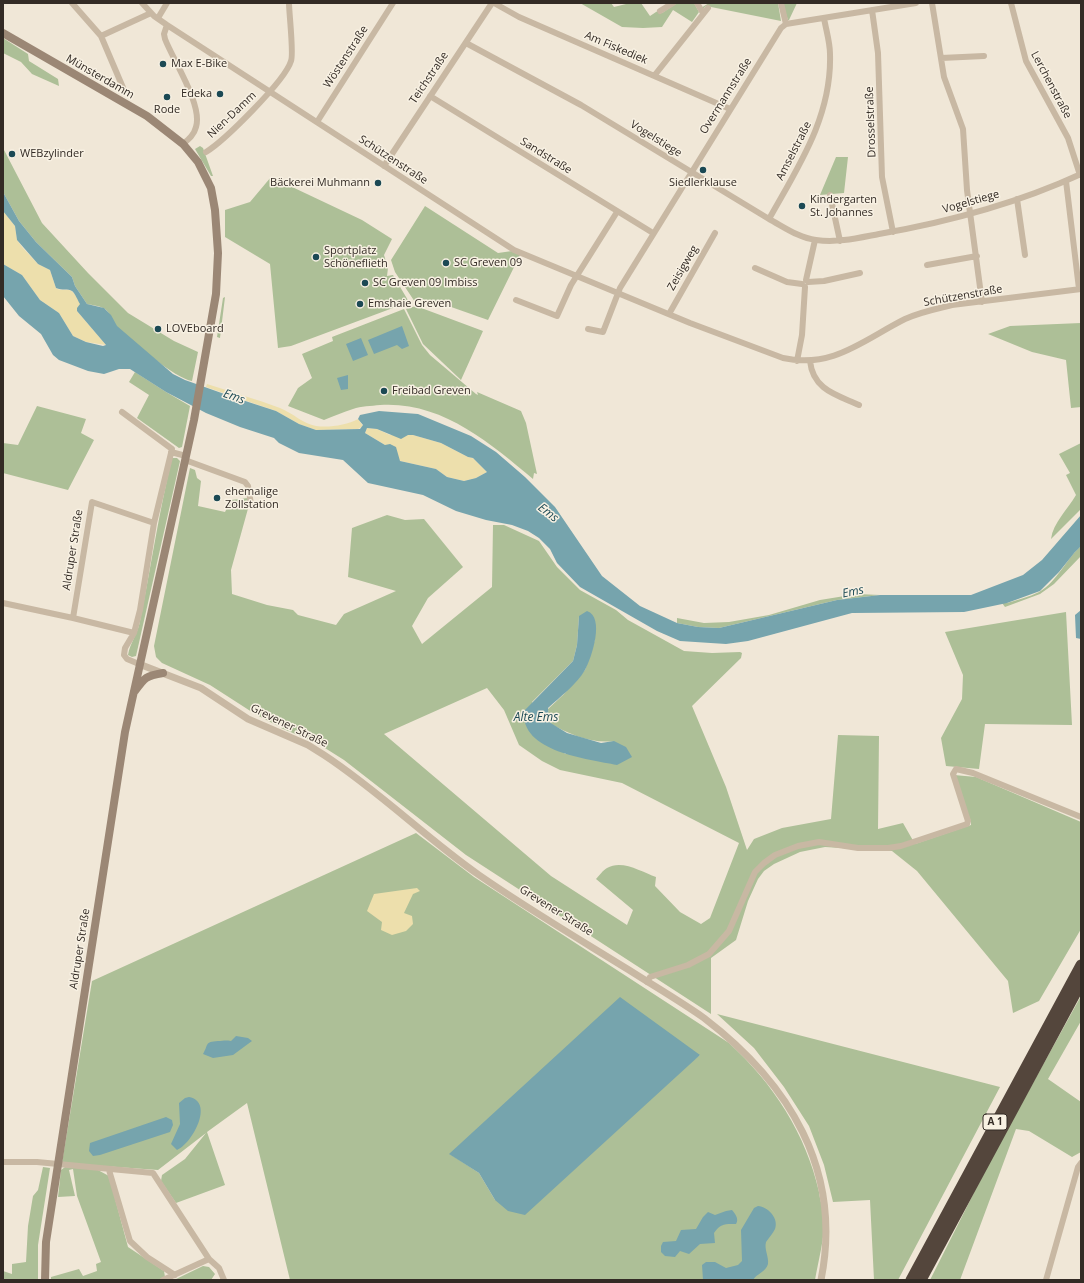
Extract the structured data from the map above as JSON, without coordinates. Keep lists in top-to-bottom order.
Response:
{
  "streets": {
    "highway": ["A 1"],
    "main road": ["Münsterdamm", "Aldruper Straße"],
    "street": [
      "Am Fiskediek",
      "Wöstenstraße",
      "Teichstraße",
      "Lerchenstraße",
      "Overmannstraße",
      "Nien-Damm",
      "Drosselstraße",
      "Vogelstiege",
      "Amselstraße",
      "Sandstraße",
      "Schützenstraße",
      "Zeisigweg",
      "Grevener Straße"
    ]
  },
  "crossings": [
    ["Am Fiskediek", "Teichstraße"],
    ["Am Fiskediek", "Overmannstraße"],
    ["Wöstenstraße", "Schützenstraße"],
    ["Münsterdamm", "Aldruper Straße"],
    ["Teichstraße", "Vogelstiege"],
    ["Teichstraße", "Sandstraße"],
    ["Teichstraße", "Schützenstraße"],
    ["Lerchenstraße", "Vogelstiege"],
    ["Overmannstraße", "Vogelstiege"],
    ["Overmannstraße", "Sandstraße"],
    ["Overmannstraße", "Schützenstraße"],
    ["Nien-Damm", "Schützenstraße"],
    ["Drosselstraße", "Vogelstiege"],
    ["Vogelstiege", "Amselstraße"],
    ["Schützenstraße", "Zeisigweg"],
    ["Aldruper Straße", "Grevener Straße"]
  ],
  "water": ["Ems", "Alte Ems"],
  "places": [
    "Max E-Bike",
    "Edeka",
    "Rode",
    "WEBzylinder",
    "Siedlerklause",
    "Bäckerei Muhmann",
    "Kindergarten St. Johannes",
    "Sportplatz Schöneflieth",
    "SC Greven 09",
    "SC Greven 09 Imbiss",
    "Emshaie Greven",
    "LOVEboard",
    "Freibad Greven",
    "ehemalige Zollstation"
  ]
}
